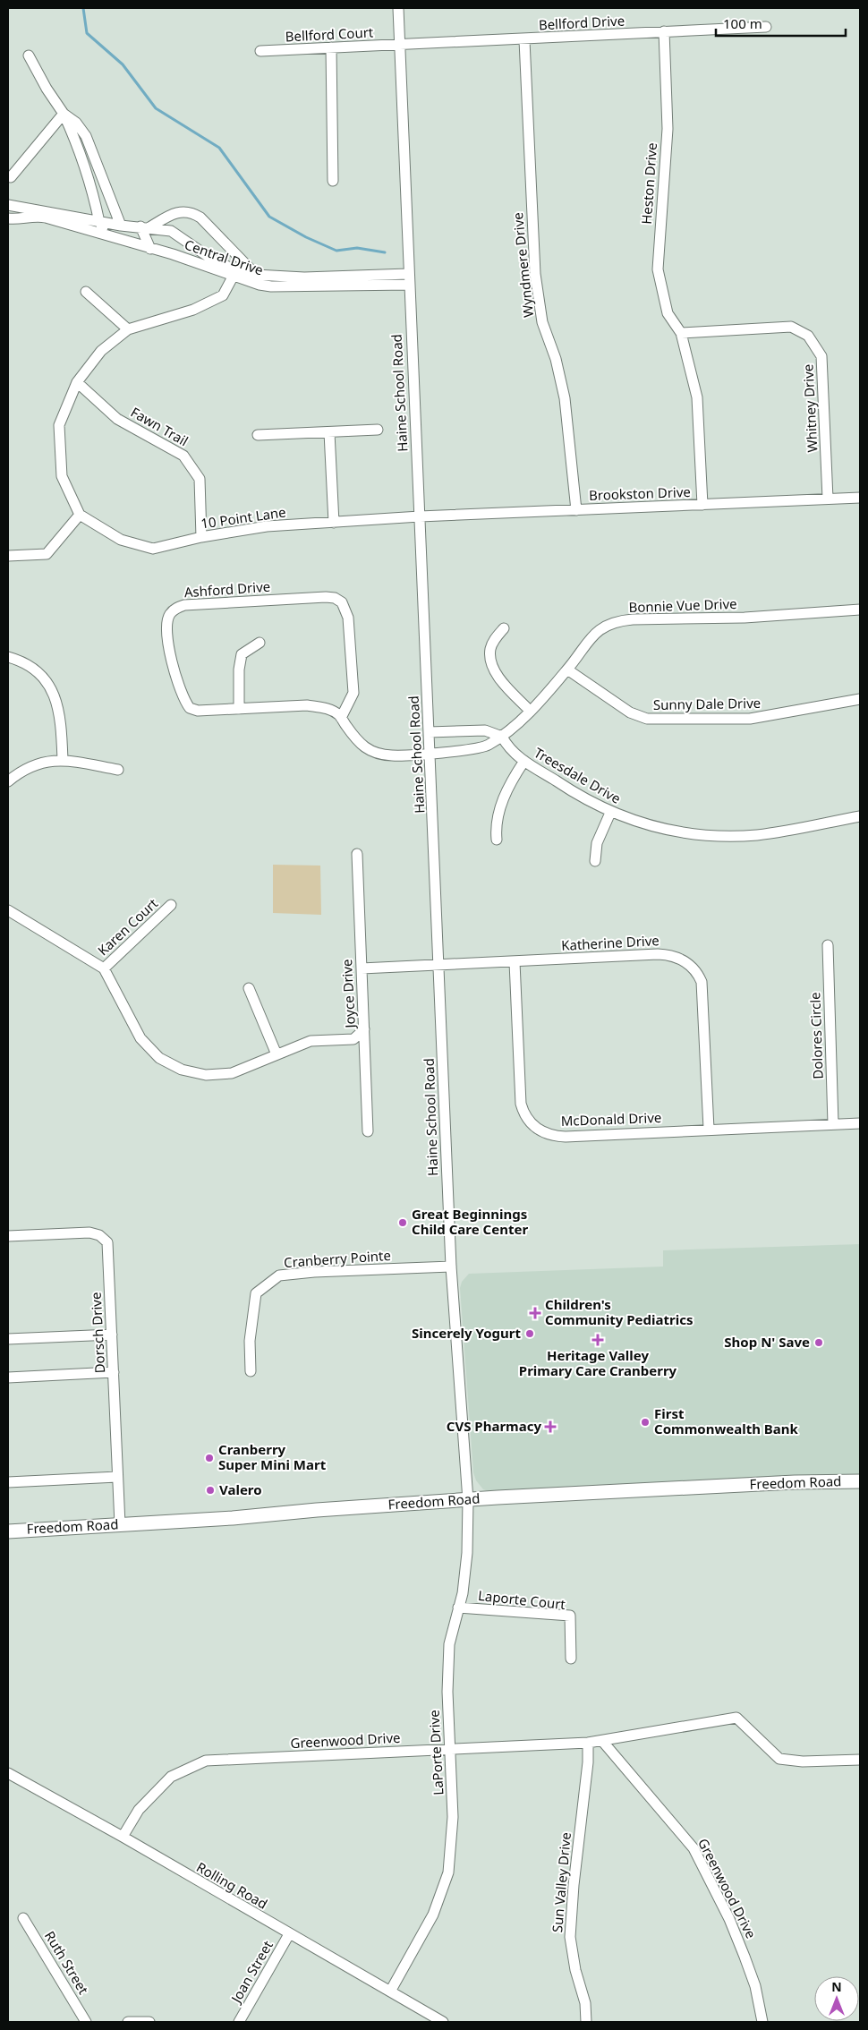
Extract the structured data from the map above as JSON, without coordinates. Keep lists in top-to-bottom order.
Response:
{
  "streets": {
    "main road": ["Freedom Road"],
    "street": [
      "Bellford Drive",
      "Bellford Court",
      "Heston Drive",
      "Central Drive",
      "Wyndmere Drive",
      "Haine School Road",
      "Whitney Drive",
      "Fawn Trail",
      "Brookston Drive",
      "10 Point Lane",
      "Ashford Drive",
      "Bonnie Vue Drive",
      "Sunny Dale Drive",
      "Treesdale Drive",
      "Karen Court",
      "Katherine Drive",
      "Joyce Drive",
      "Dolores Circle",
      "McDonald Drive",
      "Cranberry Pointe",
      "Dorsch Drive",
      "Laporte Court",
      "Greenwood Drive",
      "LaPorte Drive",
      "Sun Valley Drive",
      "Rolling Road",
      "Ruth Street",
      "Joan Street"
    ]
  },
  "crossings": [
    ["Bellford Drive", "Bellford Court"],
    ["Bellford Drive", "Heston Drive"],
    ["Bellford Drive", "Wyndmere Drive"],
    ["Bellford Drive", "Haine School Road"],
    ["Bellford Court", "Haine School Road"],
    ["Heston Drive", "Whitney Drive"],
    ["Central Drive", "Haine School Road"],
    ["Wyndmere Drive", "Brookston Drive"],
    ["Haine School Road", "Brookston Drive"],
    ["Haine School Road", "10 Point Lane"],
    ["Haine School Road", "Ashford Drive"],
    ["Haine School Road", "Bonnie Vue Drive"],
    ["Haine School Road", "Katherine Drive"],
    ["Haine School Road", "Cranberry Pointe"],
    ["Haine School Road", "Freedom Road"],
    ["Haine School Road", "LaPorte Drive"],
    ["Whitney Drive", "Brookston Drive"],
    ["Fawn Trail", "10 Point Lane"],
    ["Brookston Drive", "10 Point Lane"],
    ["Ashford Drive", "Bonnie Vue Drive"],
    ["Bonnie Vue Drive", "Sunny Dale Drive"],
    ["Bonnie Vue Drive", "Treesdale Drive"],
    ["Katherine Drive", "Joyce Drive"],
    ["Katherine Drive", "McDonald Drive"],
    ["Dolores Circle", "McDonald Drive"],
    ["Dorsch Drive", "Freedom Road"],
    ["Freedom Road", "LaPorte Drive"],
    ["Laporte Court", "LaPorte Drive"],
    ["Greenwood Drive", "LaPorte Drive"],
    ["Greenwood Drive", "Sun Valley Drive"],
    ["Greenwood Drive", "Rolling Road"],
    ["LaPorte Drive", "Rolling Road"],
    ["Rolling Road", "Joan Street"]
  ],
  "places": {
    "other": [
      "Great Beginnings Child Care Center",
      "Sincerely Yogurt",
      "Shop N' Save",
      "First Commonwealth Bank",
      "Cranberry Super Mini Mart",
      "Valero"
    ],
    "health": ["Children's Community Pediatrics", "Heritage Valley Primary Care Cranberry", "CVS Pharmacy"]
  },
  "scale_bar": "100 m",
  "north": "top"
}
